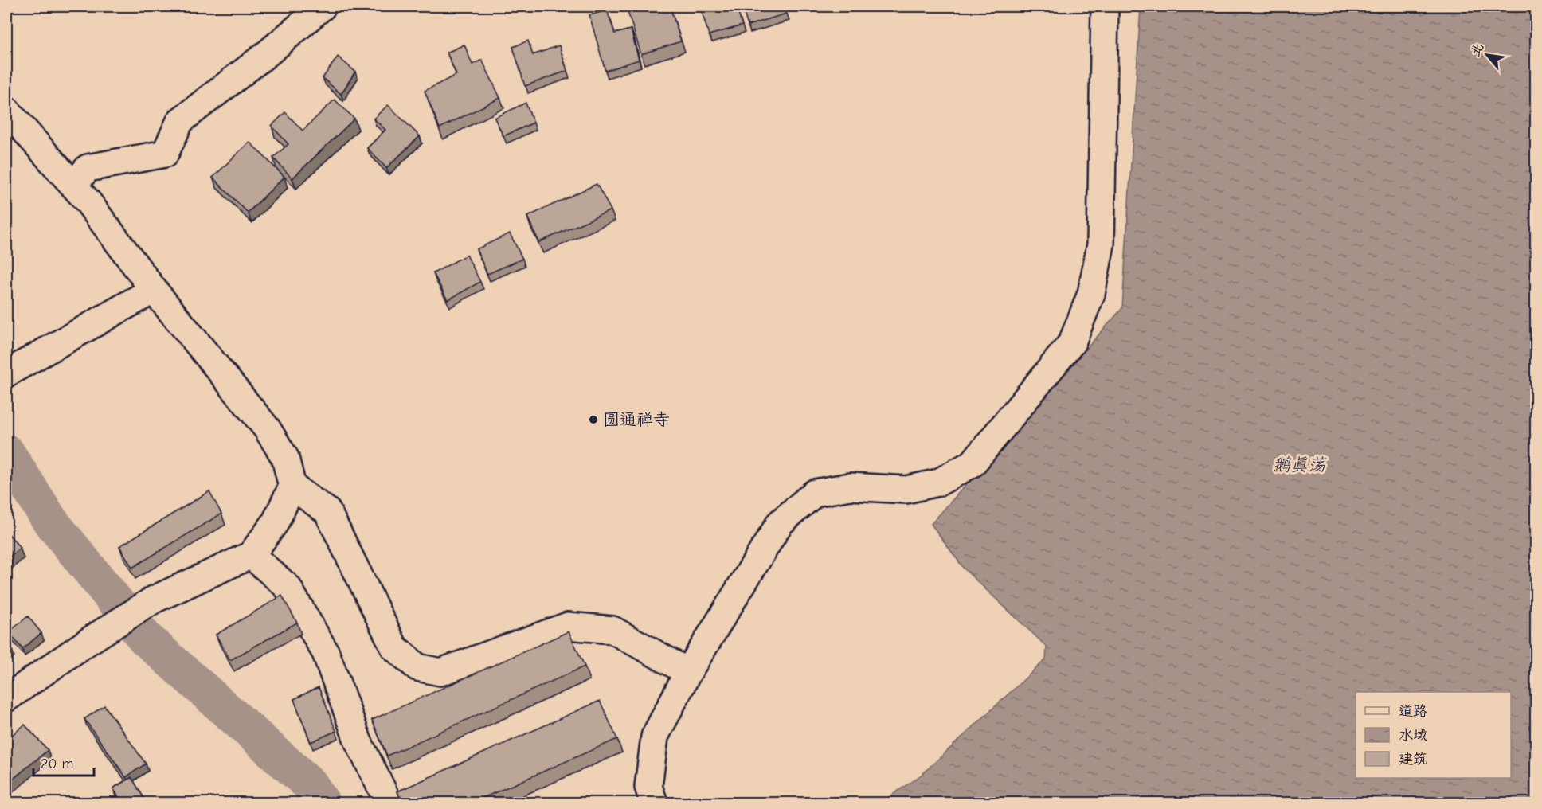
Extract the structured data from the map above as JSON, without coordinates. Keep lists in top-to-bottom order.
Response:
{
  "water": ["鹅真荡"],
  "places": ["圆通禅寺"],
  "legend": ["道路", "水域", "建筑"],
  "scale_bar": "20 m",
  "north": "top left"
}
